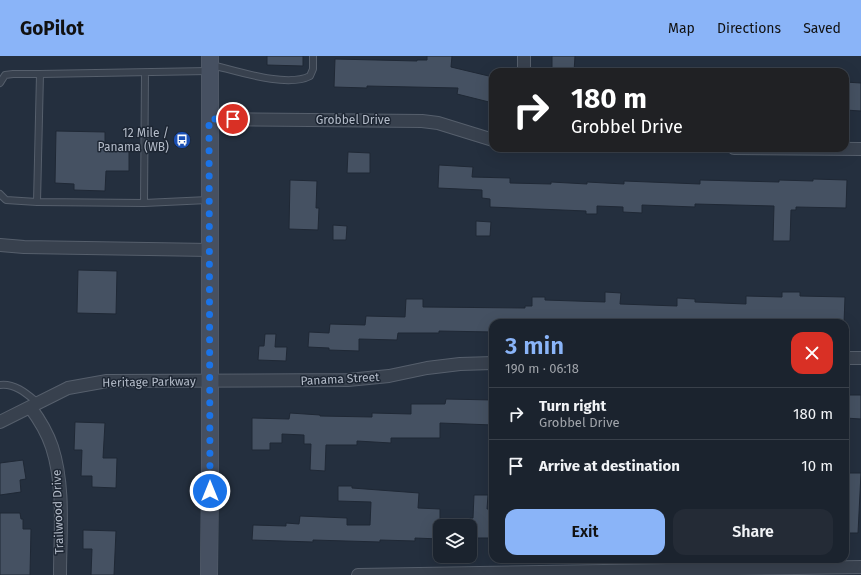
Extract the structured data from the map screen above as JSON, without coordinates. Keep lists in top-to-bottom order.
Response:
{
  "streets": {
    "street": [
      "Grobbel Drive",
      "Panama Street",
      "Heritage Parkway",
      "Trailwood Drive"
    ]
  },
  "crossings": [
    ["Panama Street", "Heritage Parkway"],
    ["Heritage Parkway", "Trailwood Drive"]
  ],
  "places": {
    "bus stop": ["12 Mile / Panama (WB)"]
  },
  "page": {
    "header": "GoPilot",
    "nav": ["Map", "Directions", "Saved"],
    "turn": ["180 m", "Grobbel Drive"],
    "heading": ["3 min", "190 m · 06:18"],
    "list": [
      {
        "name": "Turn right",
        "note": "Grobbel Drive",
        "value": "180 m"
      },
      {
        "name": "Arrive at destination",
        "value": "10 m"
      }
    ],
    "buttons": ["Exit", "Share"]
  }
}
